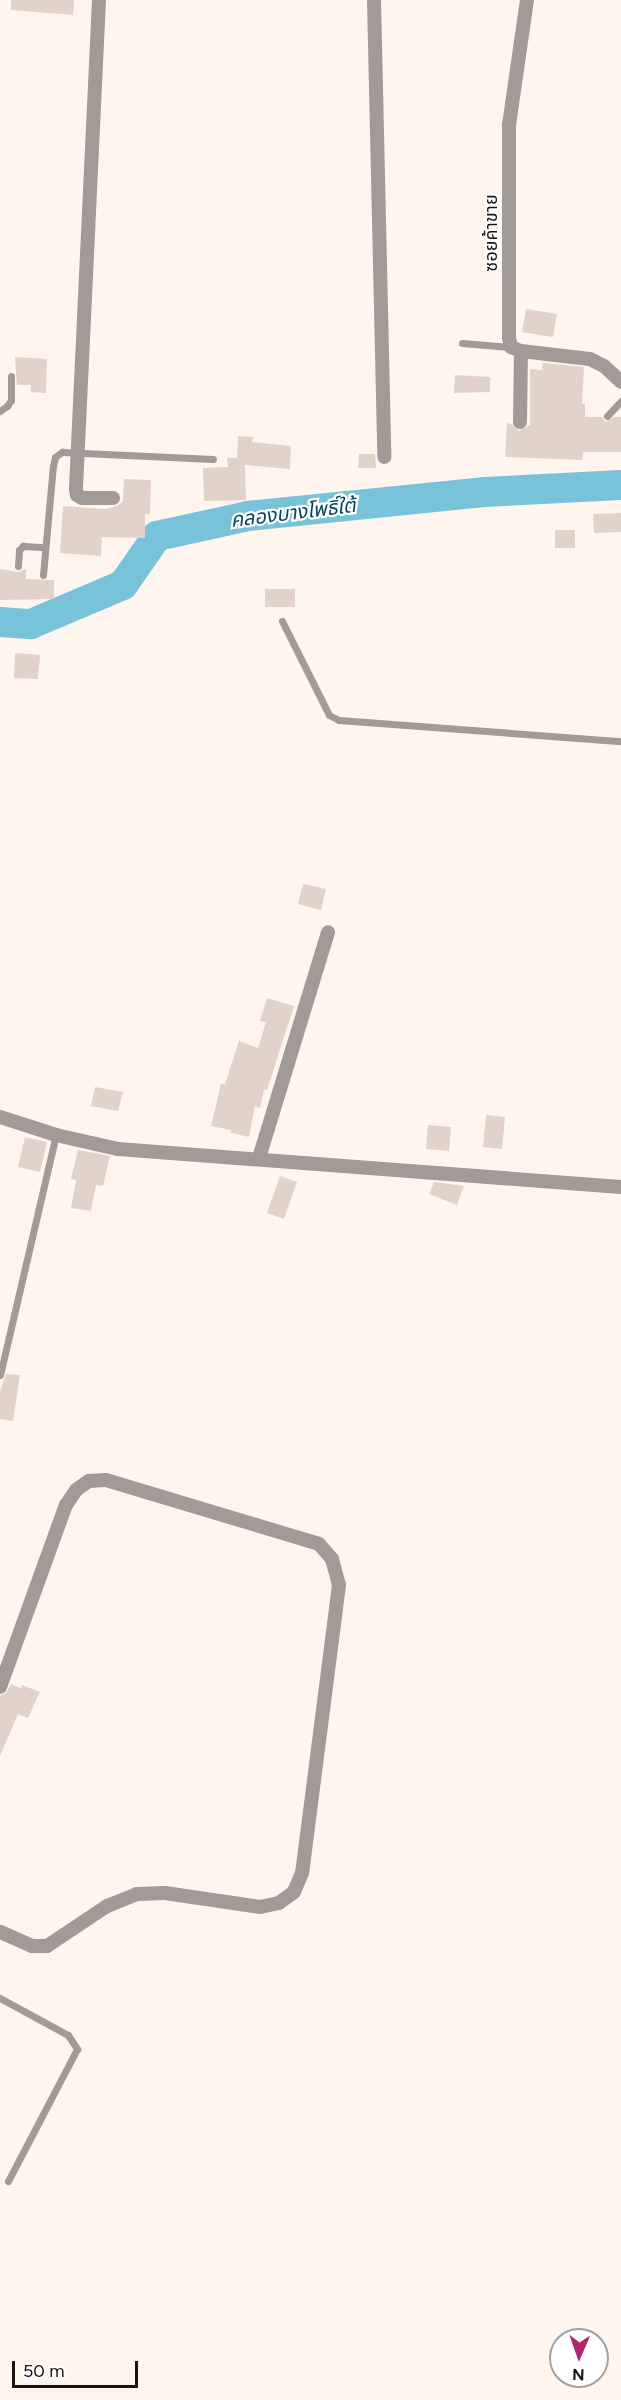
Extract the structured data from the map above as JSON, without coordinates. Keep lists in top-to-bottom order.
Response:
{
  "streets": {
    "street": ["ซอยค้าขาย"]
  },
  "water": ["คลองบางโพธิ์ใต้"],
  "scale_bar": "50 m",
  "north": "bottom"
}
